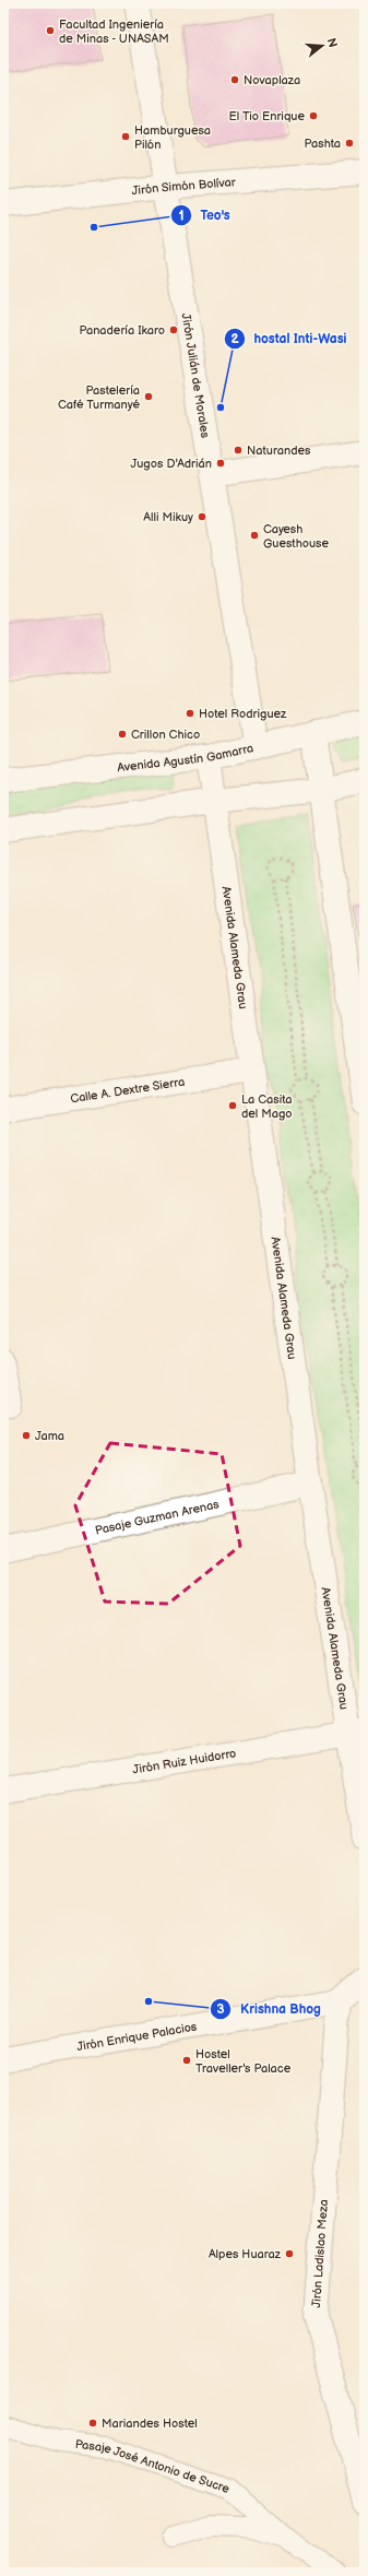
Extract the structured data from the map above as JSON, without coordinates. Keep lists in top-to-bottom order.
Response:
{
  "streets": {
    "street": [
      "Jirón Simón Bolívar",
      "Jirón Julián de Morales",
      "Avenida Agustín Gamarra",
      "Avenida Alameda Grau",
      "Calle A. Dextre Sierra",
      "Pasaje Guzman Arenas",
      "Jirón Ruiz Huidorro",
      "Jirón Enrique Palacios",
      "Jirón Ladislao Meza"
    ],
    "lane": ["Pasaje José Antonio de Sucre"]
  },
  "crossings": [
    ["Jirón Simón Bolívar", "Jirón Julián de Morales"],
    ["Jirón Julián de Morales", "Avenida Agustín Gamarra"],
    ["Avenida Agustín Gamarra", "Avenida Alameda Grau"],
    ["Avenida Alameda Grau", "Calle A. Dextre Sierra"],
    ["Avenida Alameda Grau", "Pasaje Guzman Arenas"],
    ["Avenida Alameda Grau", "Jirón Ruiz Huidorro"],
    ["Jirón Enrique Palacios", "Jirón Ladislao Meza"]
  ],
  "places": [
    "Facultad Ingeniería de Minas - UNASAM",
    "Novaplaza",
    "El Tio Enrique",
    "Hamburguesa Pilón",
    "Pashta",
    "Teo's",
    "Panadería Ikaro",
    "Pastelería Café Turmanyé",
    "hostal Inti-Wasi",
    "Naturandes",
    "Jugos D'Adrián",
    "Alli Mikuy",
    "Cayesh Guesthouse",
    "Hotel Rodriguez",
    "Crillon Chico",
    "La Casita del Mago",
    "Jama",
    "Krishna Bhog",
    "Hostel Traveller's Palace",
    "Alpes Huaraz",
    "Mariandes Hostel"
  ],
  "north": "right"
}
